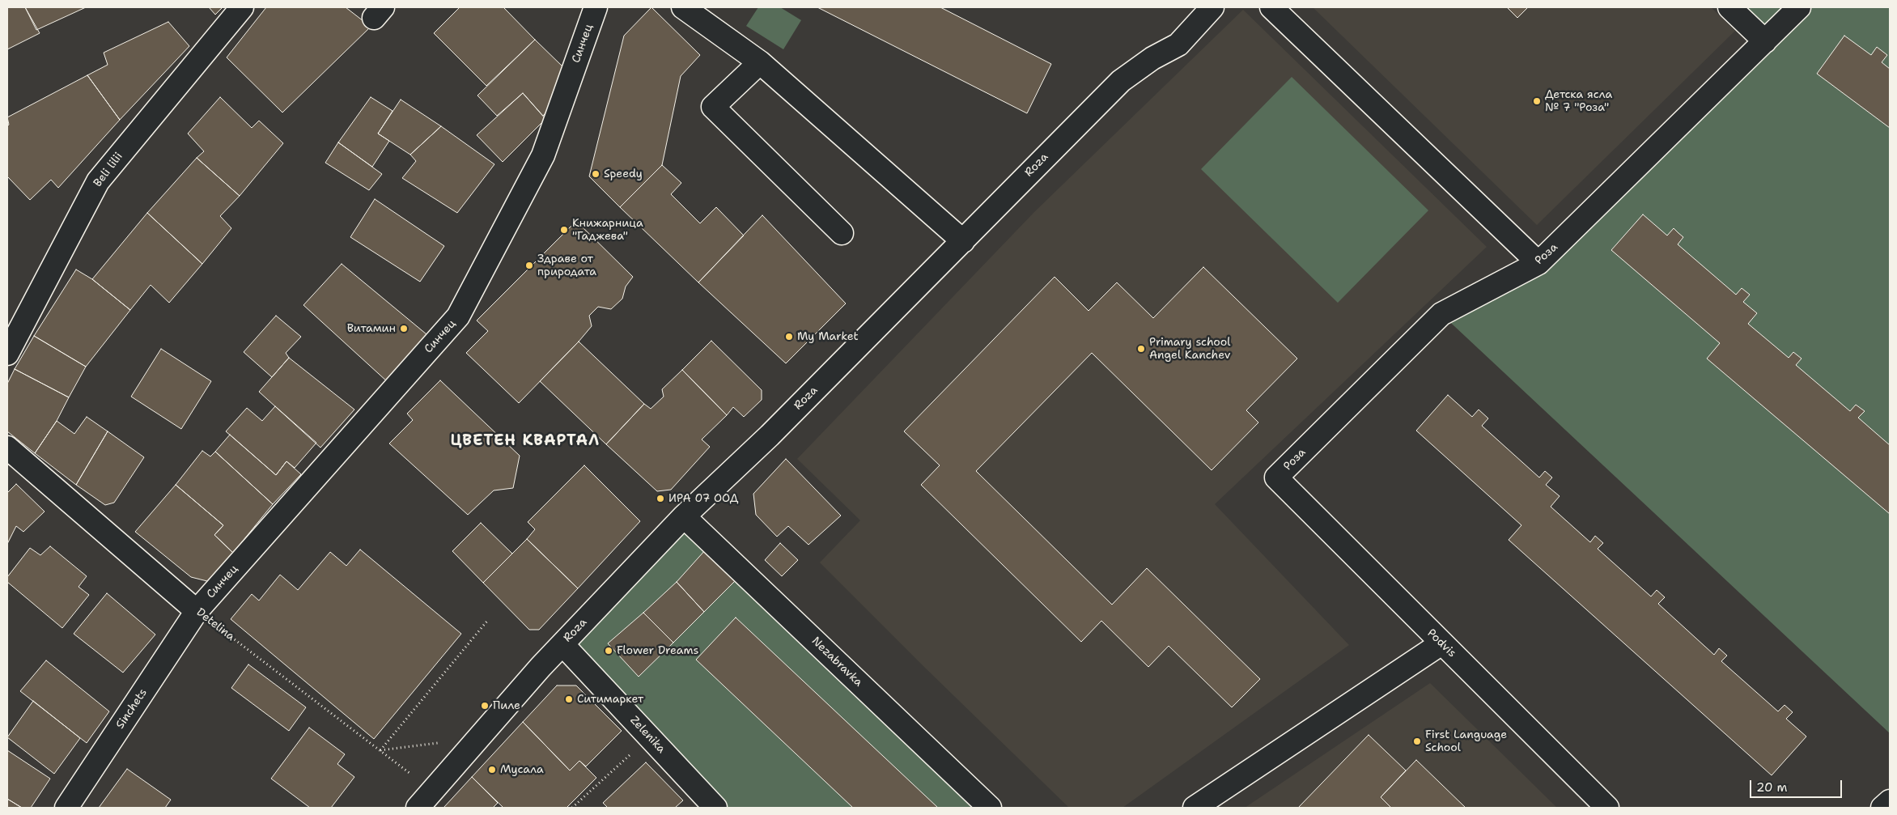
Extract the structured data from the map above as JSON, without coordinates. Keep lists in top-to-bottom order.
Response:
{
  "streets": {
    "street": [
      "Синчец",
      "Roza",
      "Beli lilii",
      "Роза",
      "Detelina",
      "Podvis",
      "Nezabravka",
      "Sinchets",
      "Zelenika"
    ]
  },
  "crossings": [
    ["Синчец", "Detelina"],
    ["Синчец", "Sinchets"],
    ["Roza", "Detelina"],
    ["Roza", "Nezabravka"],
    ["Roza", "Zelenika"],
    ["Роза", "Podvis"],
    ["Detelina", "Sinchets"]
  ],
  "districts": ["ЦВЕТЕН КВАРТАЛ"],
  "places": [
    "Детска ясла № 7 \"Роза\"",
    "Speedy",
    "Книжарница \"Гаджева\"",
    "Здраве от природата",
    "Витамин",
    "My Market",
    "Primary school Angel Kanchev",
    "ИРА 07 ООД",
    "Flower Dreams",
    "Ситимаркет",
    "Пиле",
    "First Language School",
    "Мусала"
  ],
  "scale_bar": "20 m"
}
